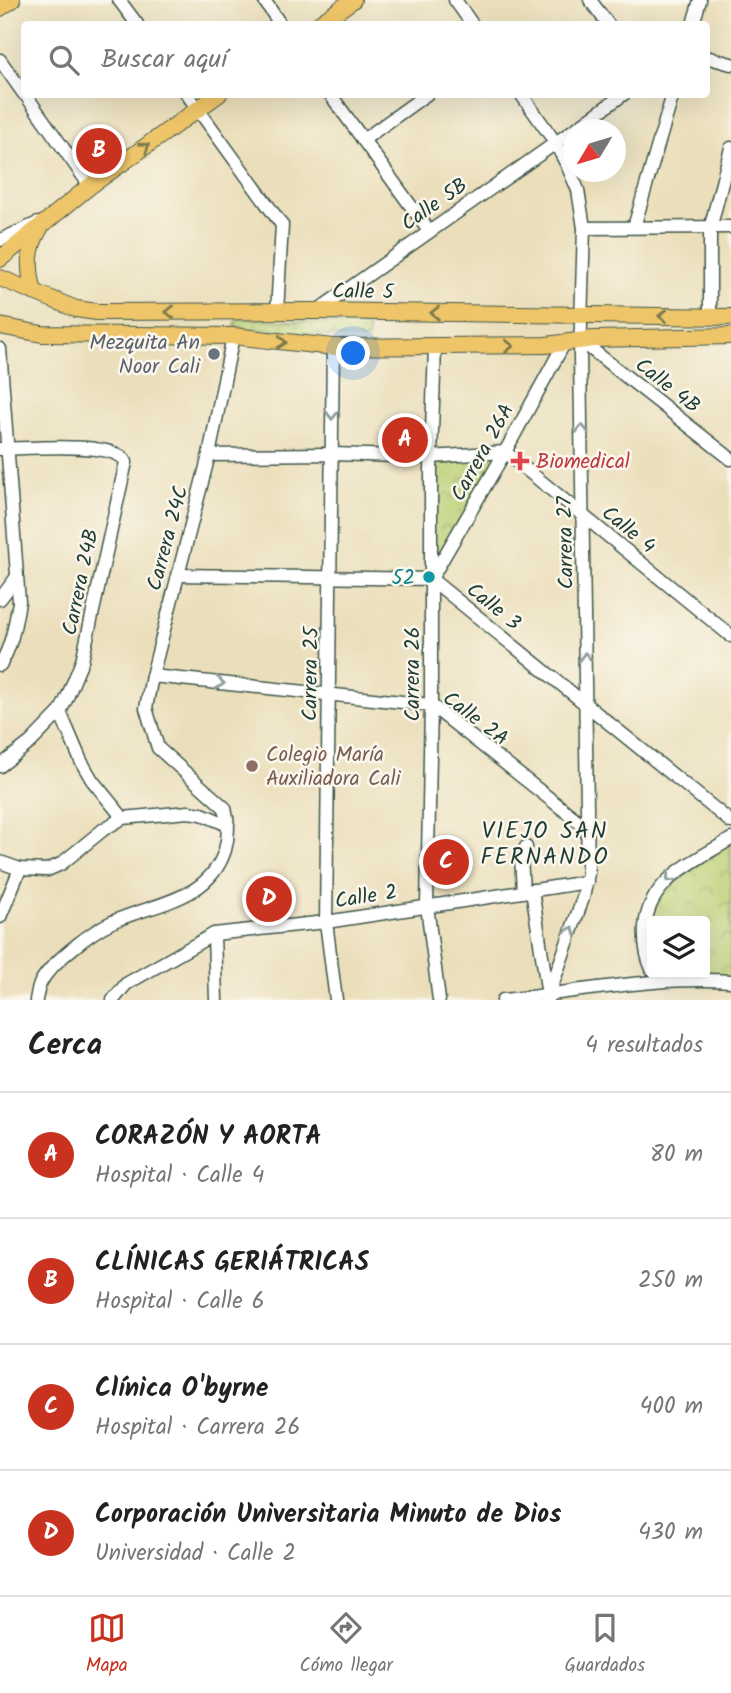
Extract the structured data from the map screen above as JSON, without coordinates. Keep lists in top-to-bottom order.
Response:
{
  "streets": {
    "main road": ["Calle 5"],
    "street": [
      "Calle 5B",
      "Calle 4B",
      "Carrera 26A",
      "Calle 4",
      "Carrera 24C",
      "Carrera 27",
      "Carrera 24B",
      "Calle 3",
      "Carrera 25",
      "Carrera 26",
      "Calle 2A",
      "Calle 2"
    ]
  },
  "crossings": [
    ["Calle 5B", "Calle 5"],
    ["Calle 5B", "Carrera 27"],
    ["Calle 5", "Carrera 27"],
    ["Calle 4B", "Carrera 26A"],
    ["Calle 4B", "Carrera 27"],
    ["Carrera 26A", "Calle 4"],
    ["Carrera 26A", "Carrera 27"],
    ["Carrera 26A", "Calle 3"],
    ["Carrera 26A", "Carrera 26"],
    ["Calle 4", "Carrera 27"],
    ["Carrera 24C", "Calle 2A"],
    ["Carrera 27", "Calle 3"],
    ["Carrera 27", "Calle 2A"],
    ["Carrera 27", "Calle 2"],
    ["Calle 3", "Carrera 26"],
    ["Carrera 25", "Calle 2A"],
    ["Carrera 25", "Calle 2"],
    ["Carrera 26", "Calle 2A"],
    ["Carrera 26", "Calle 2"]
  ],
  "one_way": ["Carrera 27"],
  "districts": ["VIEJO SAN FERNANDO"],
  "places": {
    "other": ["Mezquita An Noor Cali", "52", "Colegio María Auxiliadora Cali"],
    "health": ["Biomedical"]
  },
  "north": "bottom left",
  "page": {
    "search": "Buscar aquí",
    "pins": [
      "B",
      "A",
      "C",
      "D"
    ],
    "heading": ["Cerca", "4 resultados"],
    "list": [
      {
        "mark": "A",
        "name": "CORAZÓN Y AORTA",
        "note": "Hospital · Calle 4",
        "value": "80 m"
      },
      {
        "mark": "B",
        "name": "CLÍNICAS GERIÁTRICAS",
        "note": "Hospital · Calle 6",
        "value": "250 m"
      },
      {
        "mark": "C",
        "name": "Clínica O'byrne",
        "note": "Hospital · Carrera 26",
        "value": "400 m"
      },
      {
        "mark": "D",
        "name": "Corporación Universitaria Minuto de Dios",
        "note": "Universidad · Calle 2",
        "value": "430 m"
      }
    ],
    "nav": ["Mapa", "Cómo llegar", "Guardados"]
  }
}
